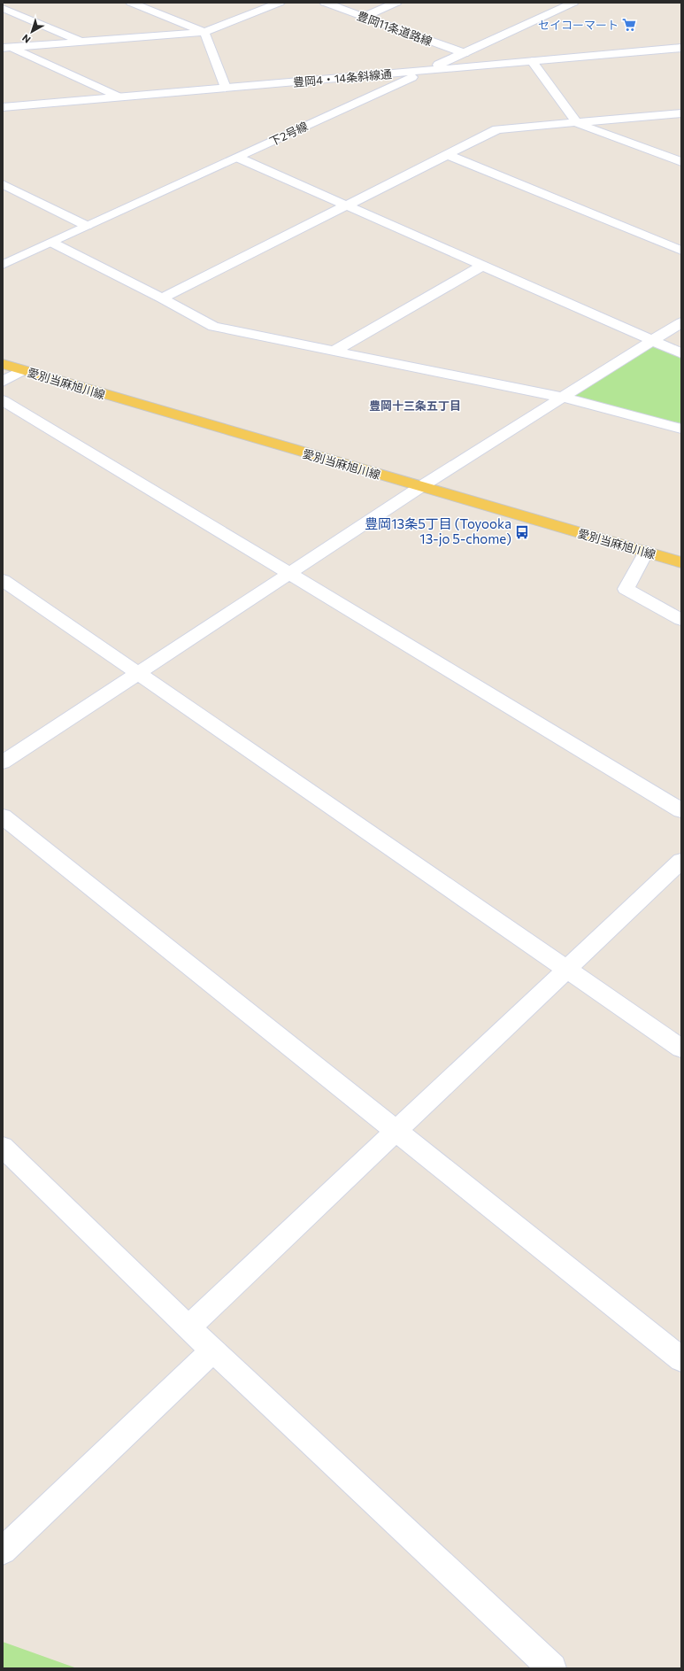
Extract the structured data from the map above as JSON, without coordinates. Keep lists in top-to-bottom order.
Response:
{
  "streets": {
    "main road": ["愛別当麻旭川線"],
    "street": ["豊岡11条道路線", "豊岡4・14条斜線通", "下2号線"]
  },
  "crossings": [
    ["豊岡11条道路線", "下2号線"],
    ["豊岡4・14条斜線通", "下2号線"]
  ],
  "districts": ["豊岡十三条五丁目"],
  "places": {
    "supermarket": ["セイコーマート"],
    "bus stop": ["豊岡13条5丁目 (Toyooka 13-jo 5-chome)"]
  },
  "north": "bottom left"
}
